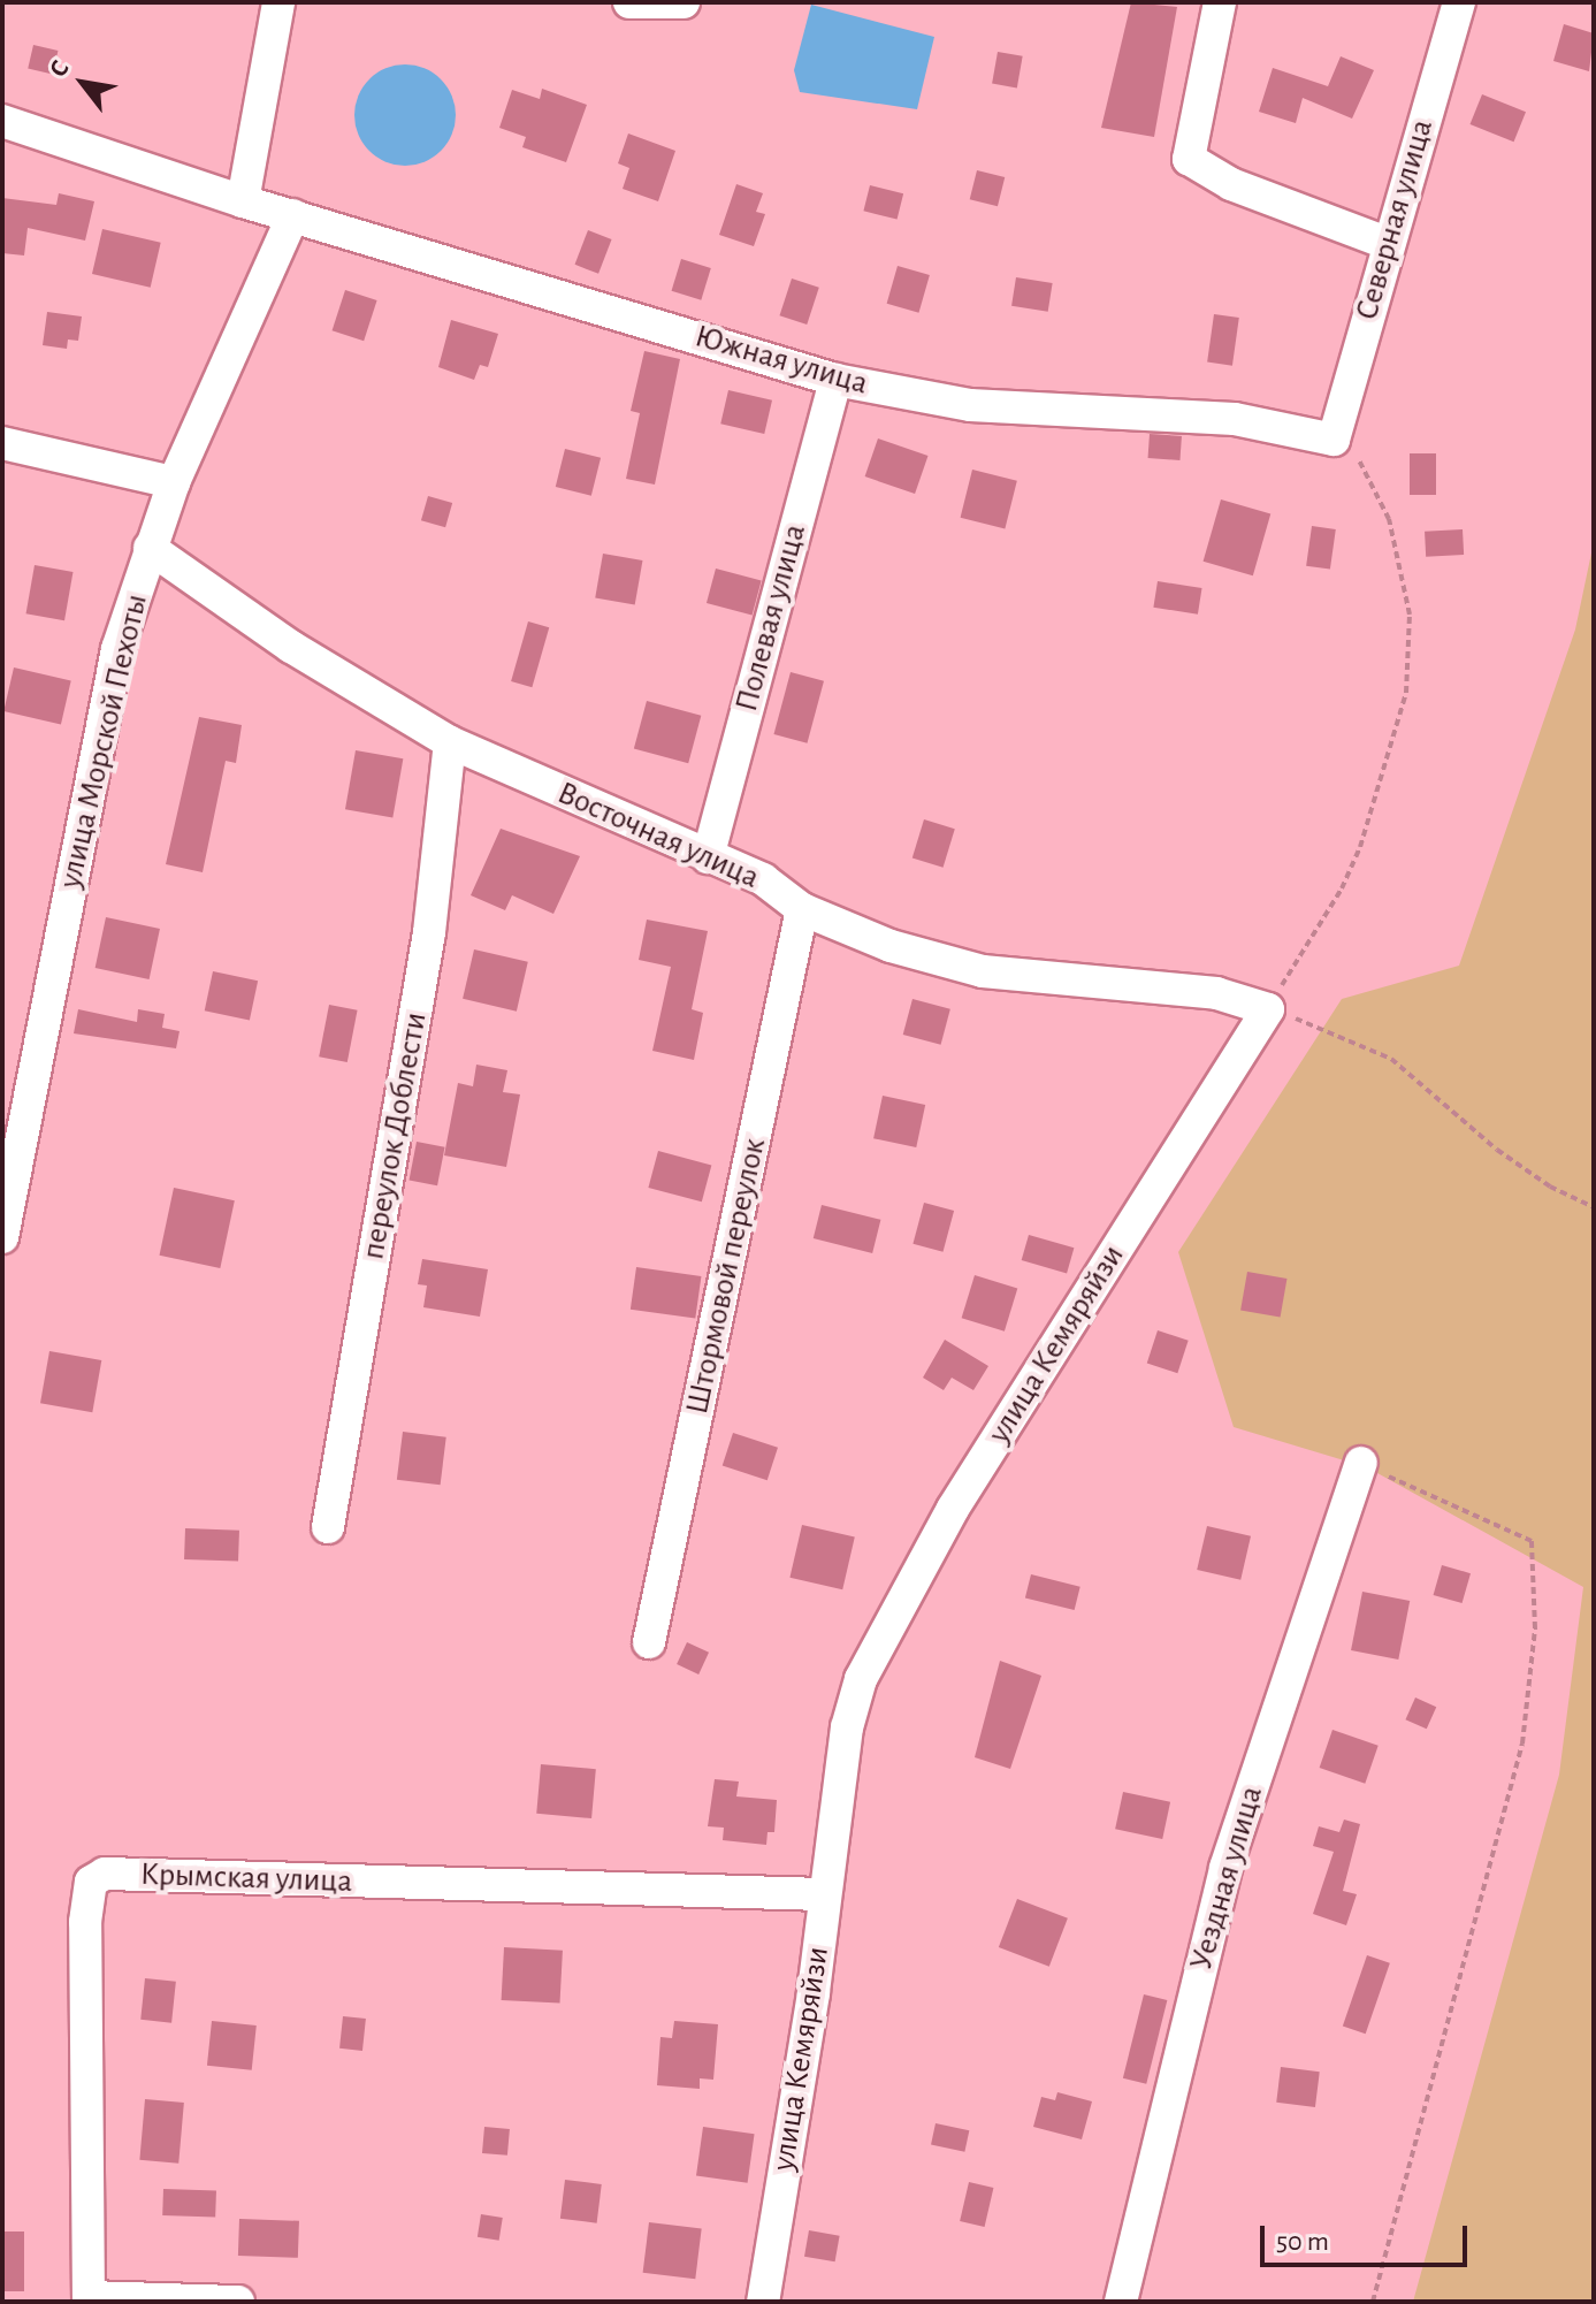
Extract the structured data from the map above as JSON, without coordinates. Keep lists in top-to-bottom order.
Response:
{
  "streets": {
    "street": [
      "Северная улица",
      "Южная улица",
      "Полевая улица",
      "улица Морской Пехоты",
      "Восточная улица",
      "переулок Доблести",
      "Штормовой переулок",
      "улица Кемяряйзи",
      "Крымская улица",
      "Уездная улица"
    ]
  },
  "crossings": [
    ["Северная улица", "Южная улица"],
    ["Южная улица", "Полевая улица"],
    ["Южная улица", "улица Морской Пехоты"],
    ["Полевая улица", "Восточная улица"],
    ["улица Морской Пехоты", "Восточная улица"],
    ["Восточная улица", "переулок Доблести"],
    ["Восточная улица", "Штормовой переулок"],
    ["Восточная улица", "улица Кемяряйзи"],
    ["улица Кемяряйзи", "Крымская улица"]
  ],
  "scale_bar": "50 m",
  "north": "top left"
}
